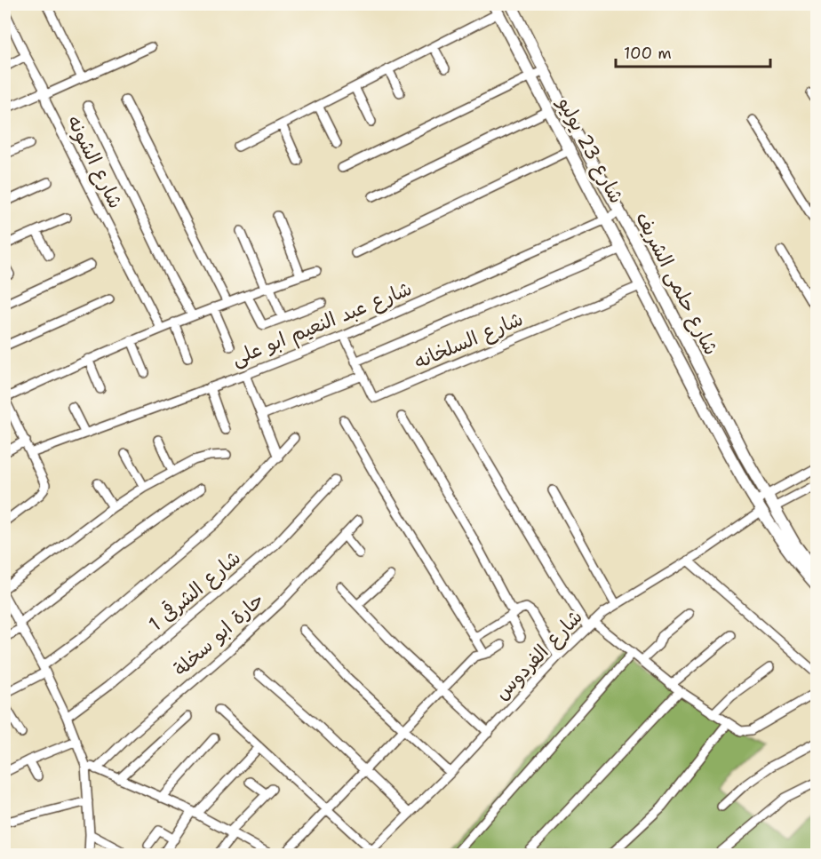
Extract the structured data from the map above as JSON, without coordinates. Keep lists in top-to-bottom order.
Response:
{
  "streets": {
    "street": [
      "شارع 23 يوليو",
      "شارع الشونه",
      "شارع حلمى الشريف",
      "شارع عبد النعيم ابو على",
      "شارع السلخانه",
      "شارع الشرقى 1",
      "حارة ابو سخلة",
      "شارع الفردوس"
    ]
  },
  "crossings": [
    ["شارع 23 يوليو", "شارع عبد النعيم ابو على"],
    ["شارع 23 يوليو", "شارع السلخانه"],
    ["شارع 23 يوليو", "شارع الفردوس"],
    ["شارع حلمى الشريف", "شارع عبد النعيم ابو على"],
    ["شارع حلمى الشريف", "شارع الفردوس"],
    ["شارع عبد النعيم ابو على", "شارع السلخانه"]
  ],
  "scale_bar": "100 m"
}
